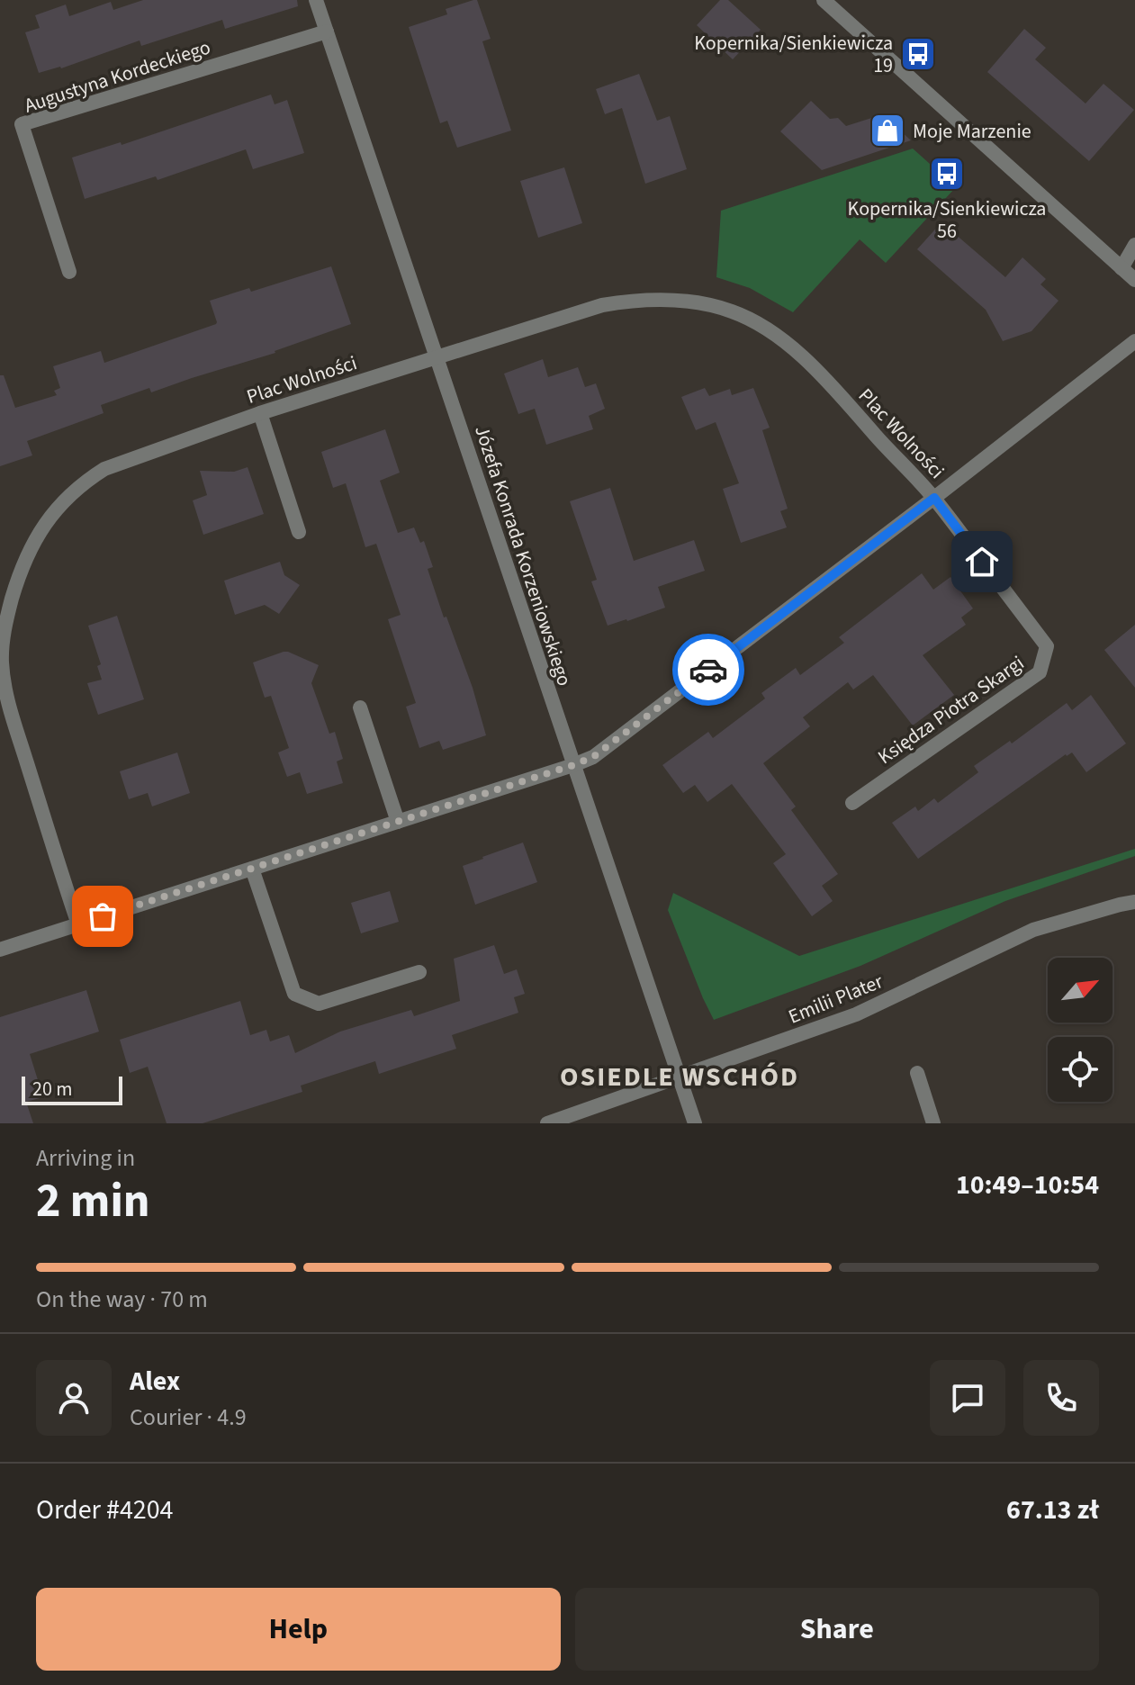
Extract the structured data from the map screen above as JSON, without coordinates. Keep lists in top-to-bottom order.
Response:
{
  "streets": {
    "street": [
      "Augustyna Kordeckiego",
      "Plac Wolności",
      "Józefa Konrada Korzeniowskiego",
      "Księdza Piotra Skargi",
      "Emilii Plater"
    ]
  },
  "crossings": [
    ["Augustyna Kordeckiego", "Józefa Konrada Korzeniowskiego"],
    ["Plac Wolności", "Józefa Konrada Korzeniowskiego"],
    ["Plac Wolności", "Księdza Piotra Skargi"],
    ["Józefa Konrada Korzeniowskiego", "Emilii Plater"]
  ],
  "districts": ["OSIEDLE WSCHÓD"],
  "places": {
    "bus stop": ["Kopernika/Sienkiewicza 19", "Kopernika/Sienkiewicza 56"],
    "shop": ["Moje Marzenie"]
  },
  "scale_bar": "20 m",
  "north": "top right",
  "page": {
    "scale": "20 m",
    "heading": ["2 min", "Arriving in", "10:49–10:54"],
    "panel": [
      "Alex",
      "Courier · 4.9",
      "Order #4204",
      "67.13 zł"
    ],
    "bar": "On the way · 70 m",
    "buttons": ["Help", "Share"]
  }
}
